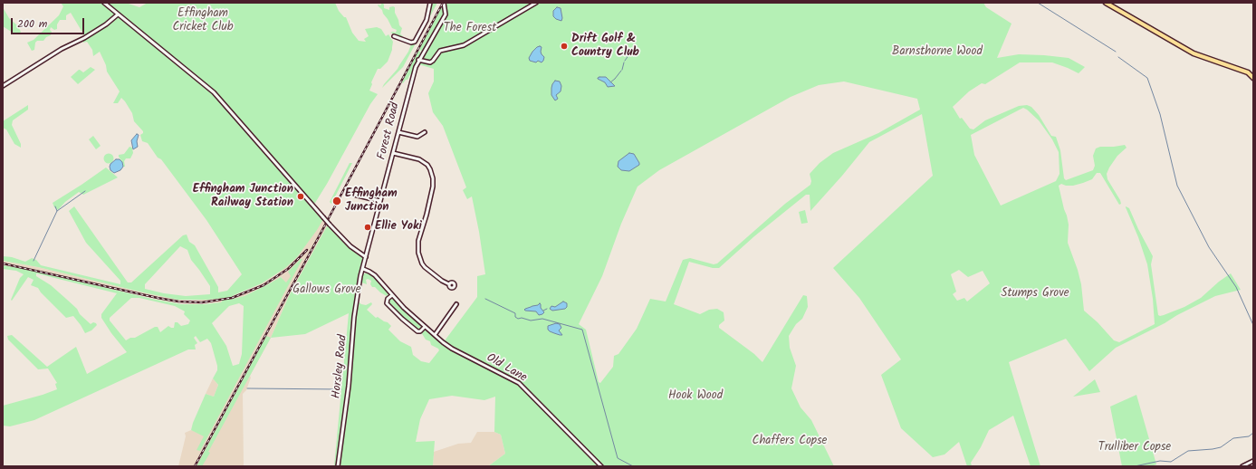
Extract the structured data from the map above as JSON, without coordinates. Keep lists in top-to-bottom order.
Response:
{
  "streets": {
    "street": ["Forest Road", "Horsley Road", "Old Lane"]
  },
  "crossings": [
    ["Forest Road", "Horsley Road"],
    ["Forest Road", "Old Lane"],
    ["Horsley Road", "Old Lane"]
  ],
  "parks": [
    "Effingham Cricket Club",
    "The Forest",
    "Barnsthorne Wood",
    "Gallows Grove",
    "Stumps Grove",
    "Hook Wood",
    "Chaffers Copse",
    "Trulliber Copse"
  ],
  "places": [
    "Drift Golf & Country Club",
    "Effingham Junction Railway Station",
    "Effingham Junction",
    "Ellie Yoki"
  ],
  "scale_bar": "200 m"
}
